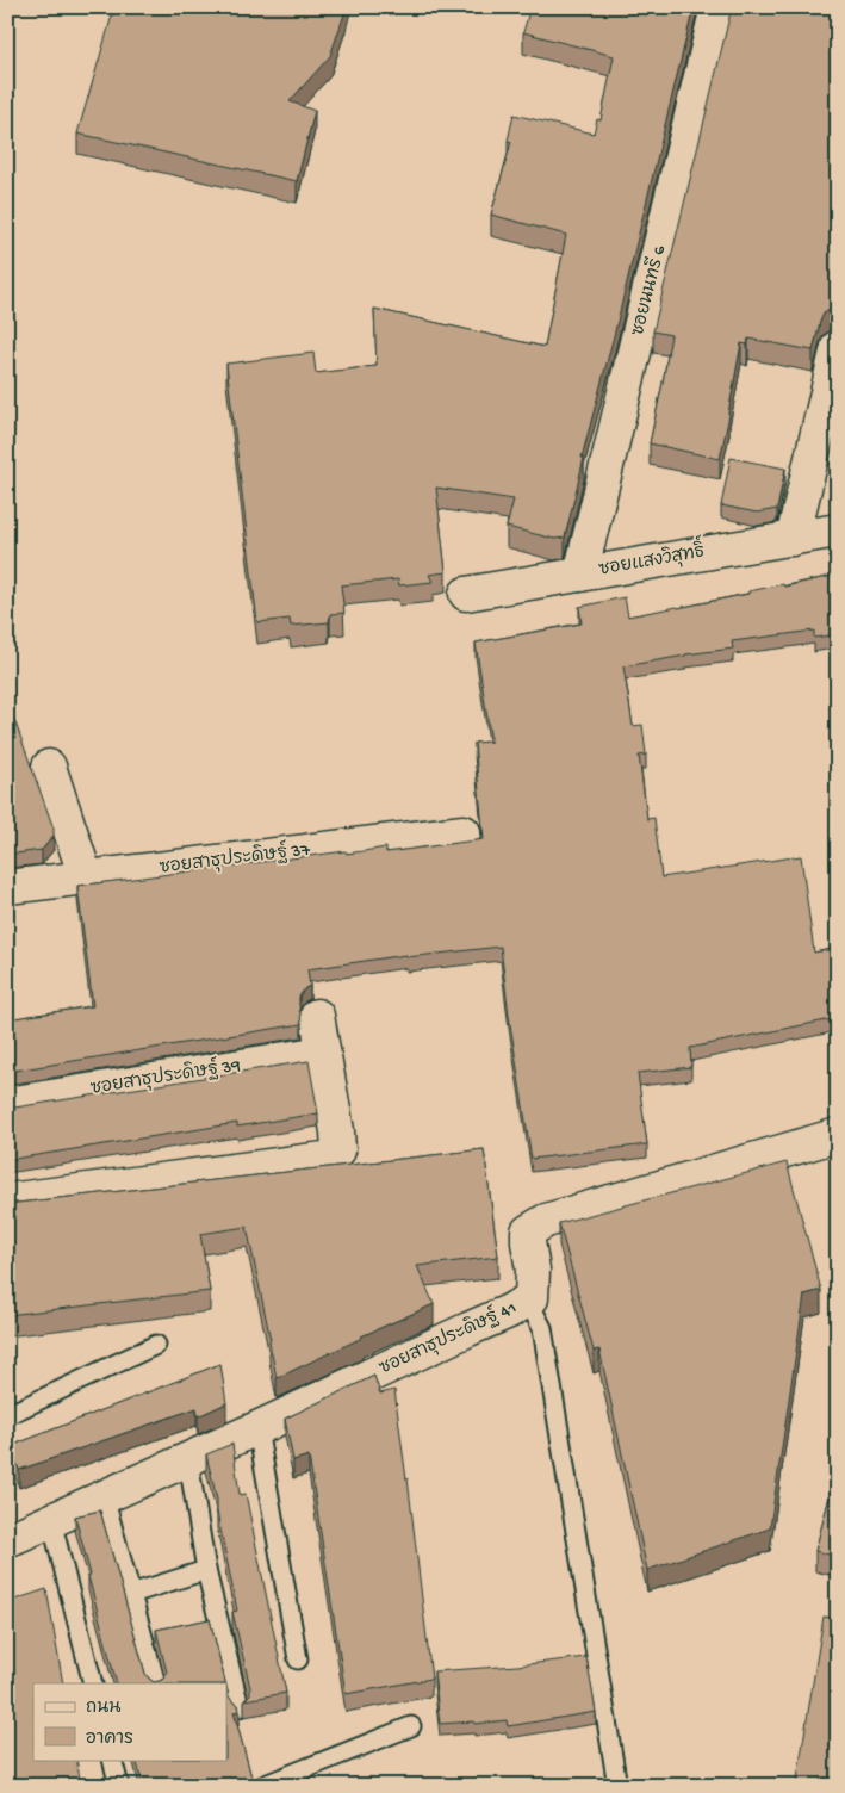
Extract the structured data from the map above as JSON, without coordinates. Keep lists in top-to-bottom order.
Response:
{
  "streets": {
    "street": [
      "ซอยนนทรี 6",
      "ซอยแสงวิสุทธิ์",
      "ซอยสาธุประดิษฐ์ 37",
      "ซอยสาธุประดิษฐ์ 39",
      "ซอยสาธุประดิษฐ์ 41"
    ]
  },
  "crossings": [
    ["ซอยนนทรี 6", "ซอยแสงวิสุทธิ์"]
  ],
  "legend": ["ถนน", "อาคาร"]
}
